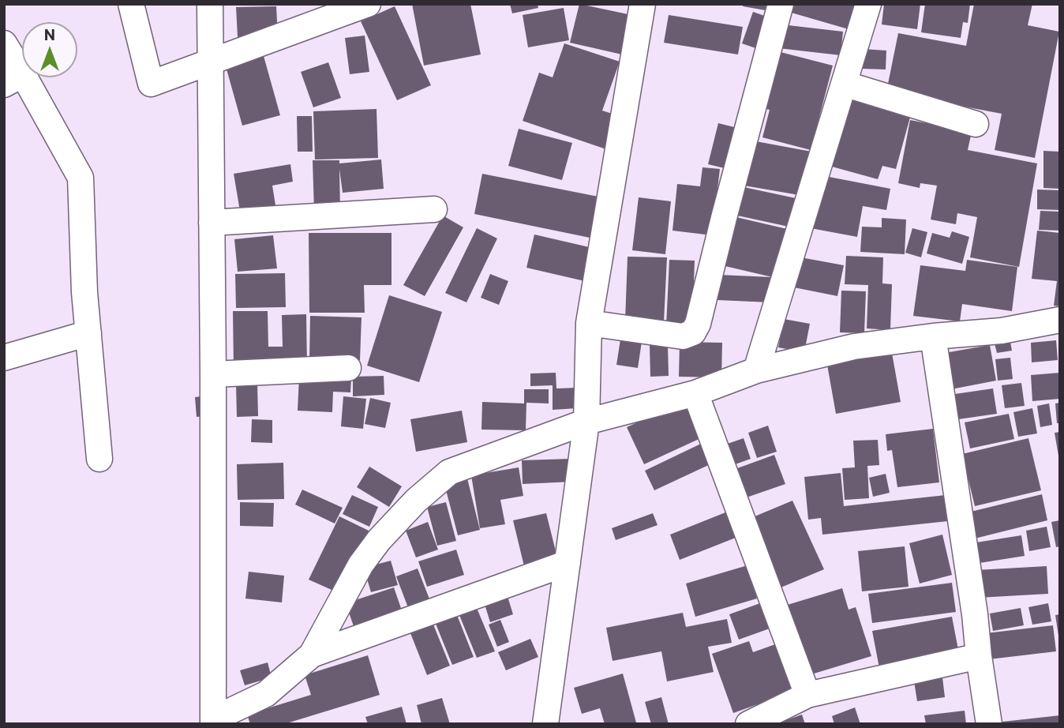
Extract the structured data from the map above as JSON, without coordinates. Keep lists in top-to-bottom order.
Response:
{
  "north": "top"
}
